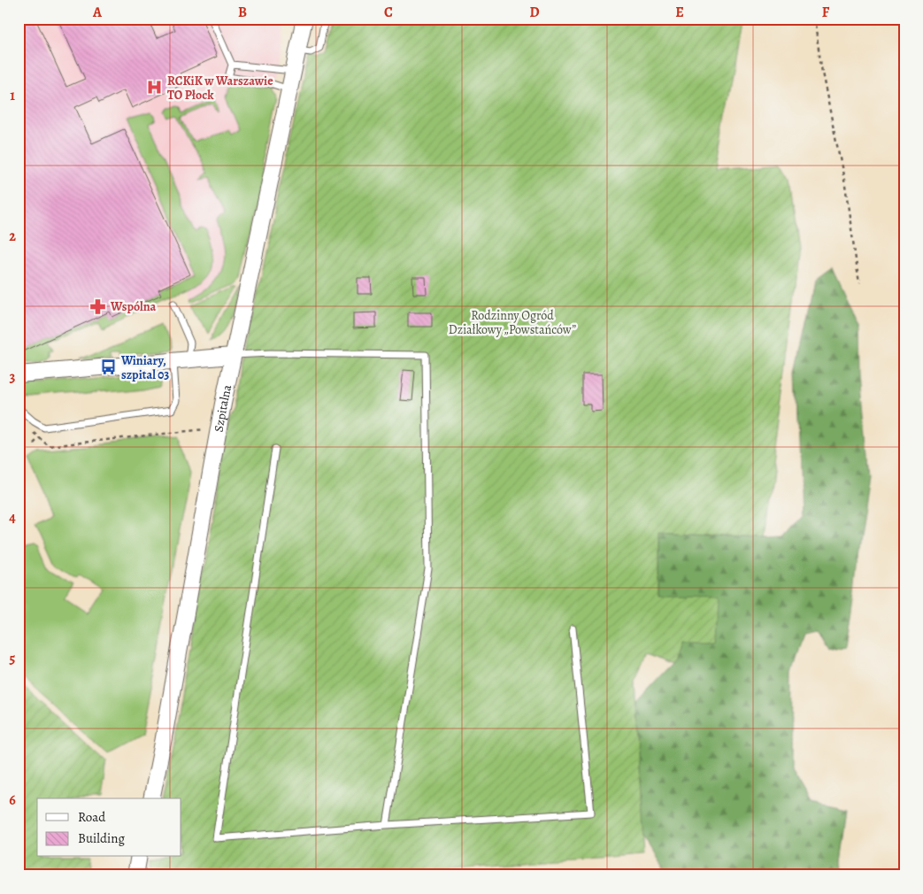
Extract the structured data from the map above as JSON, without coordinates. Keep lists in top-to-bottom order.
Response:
{
  "streets": {
    "street": ["Szpitalna"]
  },
  "parks": ["Rodzinny Ogród Działkowy „Powstańców”"],
  "places": {
    "hospital": ["RCKiK w Warszawie TO Płock"],
    "pharmacy": ["Wspólna"],
    "bus stop": ["Winiary, szpital 03"]
  },
  "legend": ["Road", "Building"],
  "grid": {
    "columns": [
      "A",
      "B",
      "C",
      "D",
      "E",
      "F"
    ],
    "rows": [
      "1",
      "2",
      "3",
      "4",
      "5",
      "6"
    ]
  }
}
